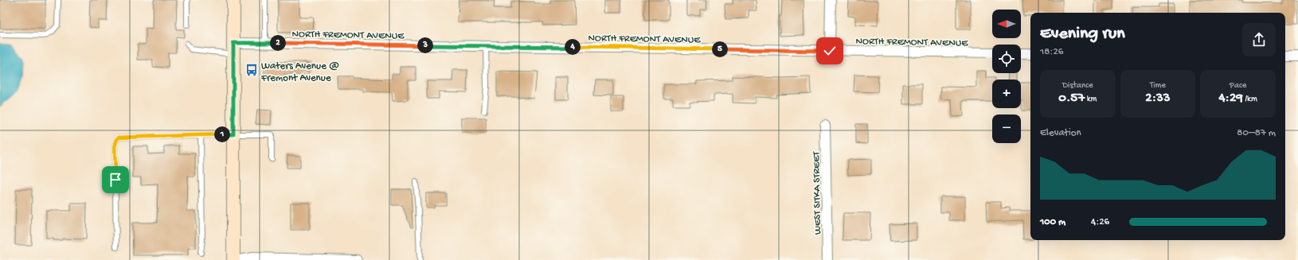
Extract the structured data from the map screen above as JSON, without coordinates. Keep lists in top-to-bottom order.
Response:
{
  "streets": {
    "street": ["NORTH FREMONT AVENUE", "WEST SITKA STREET"]
  },
  "places": {
    "bus stop": ["Waters Avenue @ Fremont Avenue"]
  },
  "north": "left",
  "page": {
    "map_buttons": ["+", "−"],
    "heading": ["Evening run", "18:26"],
    "pins": [
      "2",
      "3",
      "4",
      "5",
      "1"
    ],
    "stats": [
      ["Distance", "0.57 km"],
      ["Time", "2:33"],
      ["Pace", "4:29 /km"]
    ],
    "chart": ["Elevation", "80–87 m"],
    "list": [
      {
        "name": "100 m",
        "note": "4:26"
      }
    ]
  }
}
